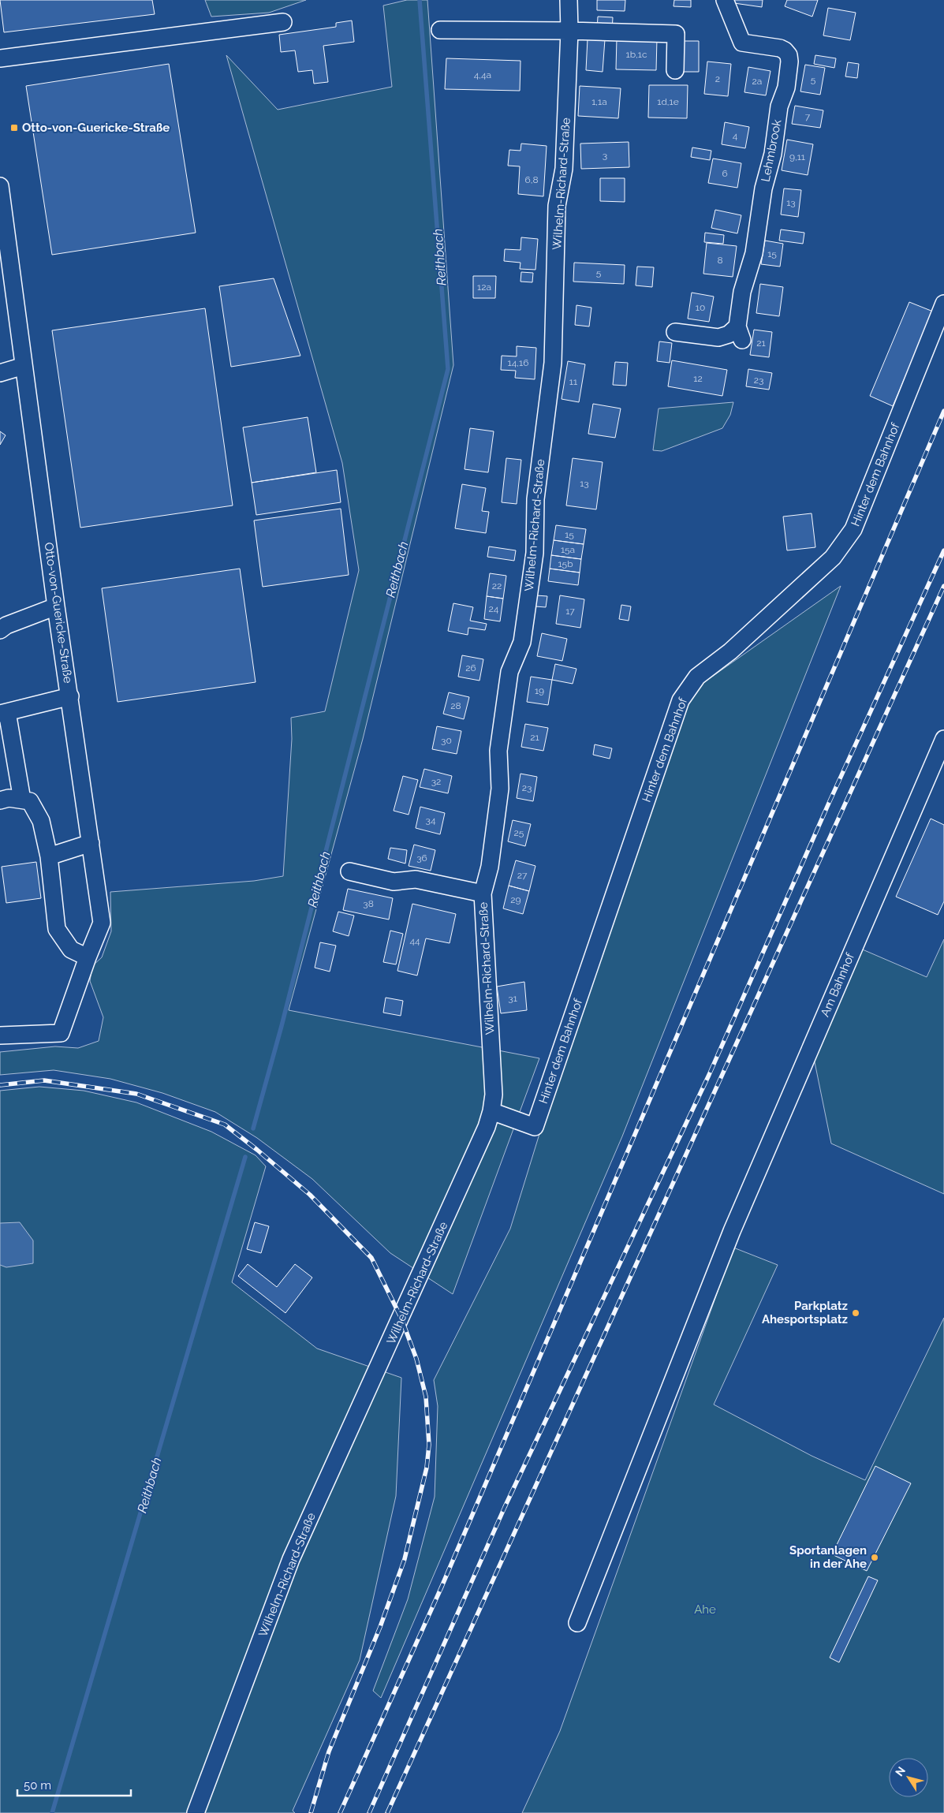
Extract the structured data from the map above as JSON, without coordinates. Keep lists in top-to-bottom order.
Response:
{
  "streets": {
    "street": [
      "Lehmbrook",
      "Wilhelm-Richard-Straße",
      "Hinter dem Bahnhof",
      "Otto-von-Guericke-Straße",
      "Am Bahnhof"
    ]
  },
  "crossings": [
    ["Wilhelm-Richard-Straße", "Hinter dem Bahnhof"]
  ],
  "water": ["Reithbach"],
  "parks": ["Ahe"],
  "places": {
    "transit": ["Otto-von-Guericke-Straße"],
    "other": ["Parkplatz Ahesportsplatz", "Sportanlagen in der Ahe"]
  },
  "house_numbers": [
    "1b,1c",
    "4,4a",
    "2",
    "5",
    "2a",
    "1,1a",
    "1d,1e",
    "7",
    "4",
    "3",
    "9,11",
    "6",
    "6,8",
    "13",
    "15",
    "8",
    "5",
    "12a",
    "10",
    "21",
    "14,16",
    "12",
    "23",
    "11",
    "13",
    "15",
    "15a",
    "15b",
    "22",
    "24",
    "17",
    "26",
    "19",
    "28",
    "21",
    "30",
    "32",
    "23",
    "34",
    "25",
    "36",
    "27",
    "29",
    "38",
    "44",
    "31"
  ],
  "scale_bar": "50 m",
  "north": "top left"
}
